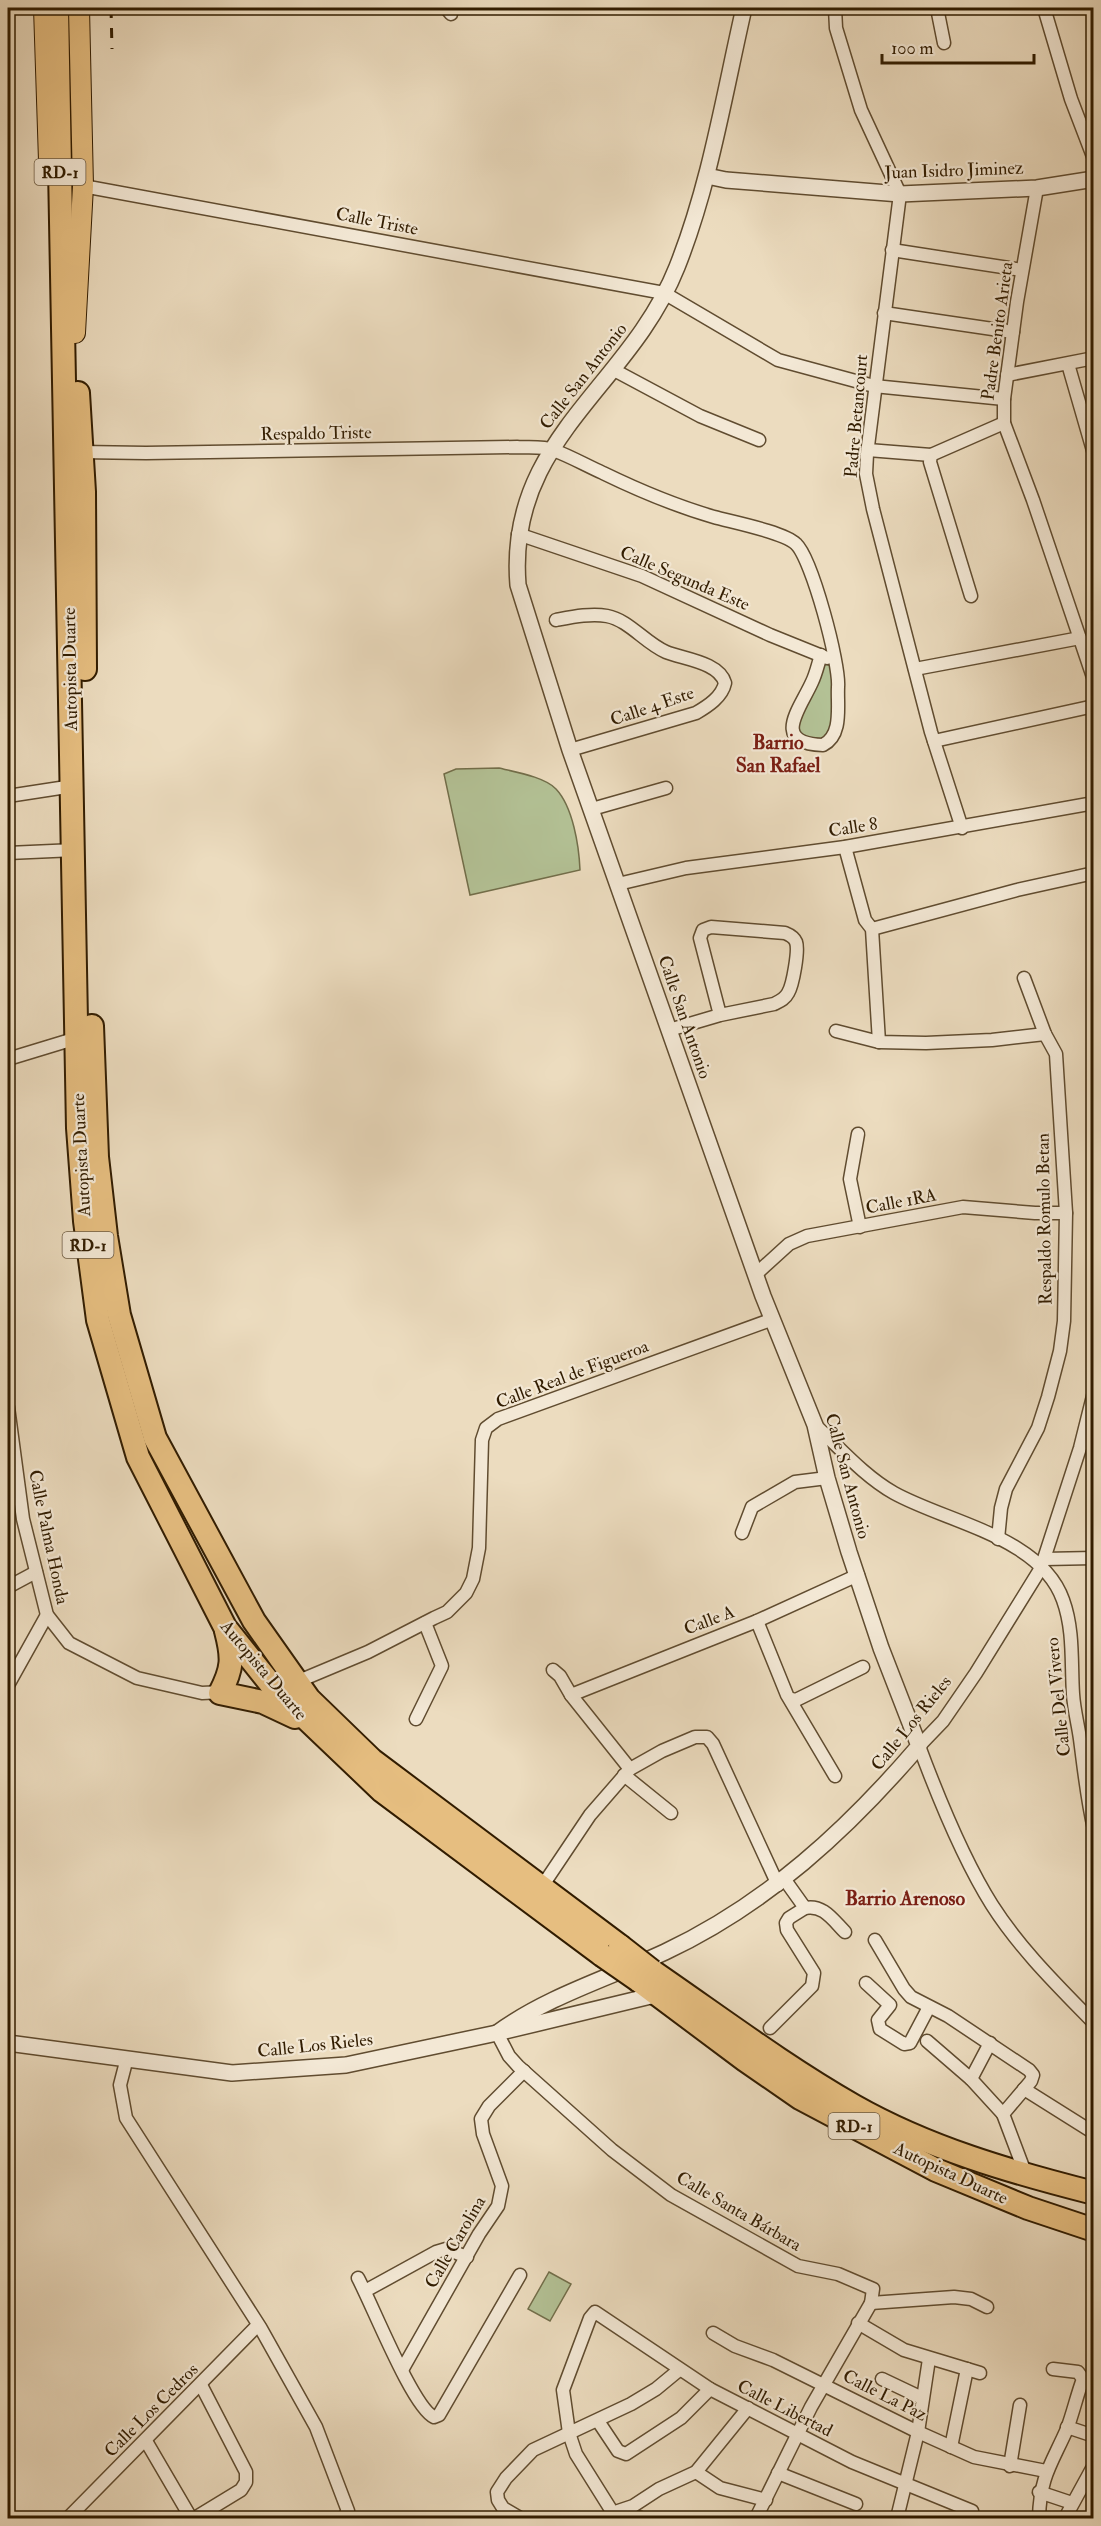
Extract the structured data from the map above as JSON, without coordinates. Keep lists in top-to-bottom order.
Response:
{
  "streets": {
    "highway": ["RD-1", "Autopista Duarte"],
    "street": [
      "Juan Isidro Jiminez",
      "Calle Triste",
      "Padre Benito Arieta",
      "Calle San Antonio",
      "Padre Betancourt",
      "Respaldo Triste",
      "Calle Segunda Este",
      "Calle 4 Este",
      "Calle 8",
      "Calle 1RA",
      "Respaldo Romulo Betan",
      "Calle Real de Figueroa",
      "Calle Palma Honda",
      "Calle A",
      "Calle Del Vivero",
      "Calle Los Rieles",
      "Calle Santa Bárbara",
      "Calle Carolina",
      "Calle La Paz",
      "Calle Libertad",
      "Calle Los Cedros"
    ]
  },
  "crossings": [
    ["Juan Isidro Jiminez", "Padre Benito Arieta"],
    ["Juan Isidro Jiminez", "Calle San Antonio"],
    ["Juan Isidro Jiminez", "Padre Betancourt"],
    ["RD-1", "Autopista Duarte"],
    ["RD-1", "Calle Los Rieles"],
    ["Calle Triste", "Calle San Antonio"],
    ["Calle San Antonio", "Respaldo Triste"],
    ["Calle San Antonio", "Calle Segunda Este"],
    ["Calle San Antonio", "Calle 4 Este"],
    ["Calle San Antonio", "Calle 8"],
    ["Calle San Antonio", "Calle 1RA"],
    ["Calle San Antonio", "Calle Real de Figueroa"],
    ["Calle San Antonio", "Calle A"],
    ["Calle San Antonio", "Calle Del Vivero"],
    ["Calle San Antonio", "Calle Los Rieles"],
    ["Padre Betancourt", "Calle 8"],
    ["Respaldo Triste", "Autopista Duarte"],
    ["Autopista Duarte", "Calle Real de Figueroa"],
    ["Autopista Duarte", "Calle Palma Honda"],
    ["Autopista Duarte", "Calle Los Rieles"],
    ["Calle 1RA", "Respaldo Romulo Betan"],
    ["Respaldo Romulo Betan", "Calle Del Vivero"],
    ["Calle Real de Figueroa", "Calle Palma Honda"],
    ["Calle Del Vivero", "Calle Los Rieles"],
    ["Calle Los Rieles", "Calle Santa Bárbara"],
    ["Calle Santa Bárbara", "Calle Carolina"]
  ],
  "districts": ["Barrio San Rafael", "Barrio Arenoso"],
  "scale_bar": "100 m"
}
